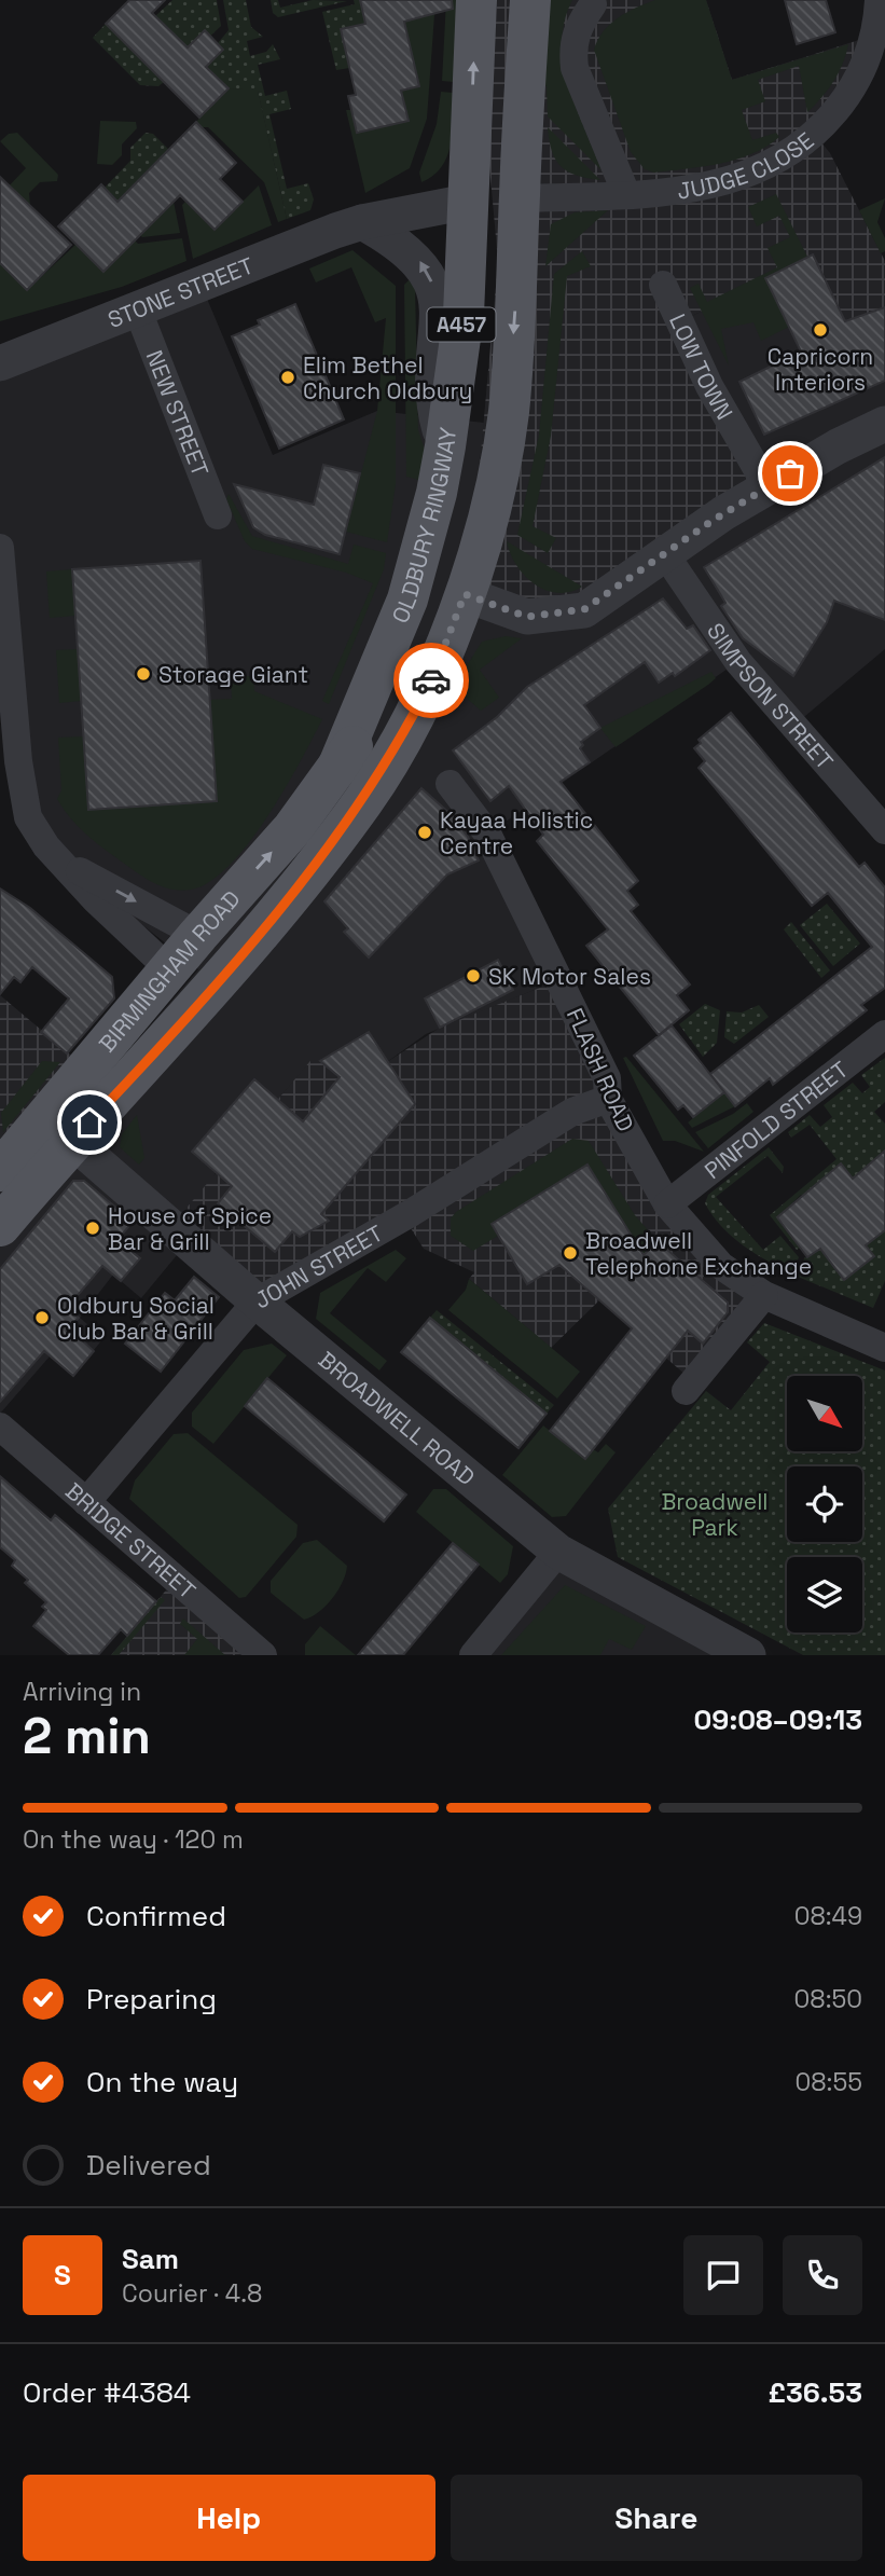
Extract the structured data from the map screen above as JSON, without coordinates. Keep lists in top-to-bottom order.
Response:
{
  "streets": {
    "main road": ["A457", "OLDBURY RINGWAY", "BIRMINGHAM ROAD"],
    "street": [
      "JUDGE CLOSE",
      "STONE STREET",
      "LOW TOWN",
      "NEW STREET",
      "SIMPSON STREET",
      "FLASH ROAD",
      "PINFOLD STREET",
      "JOHN STREET",
      "BROADWELL ROAD",
      "BRIDGE STREET"
    ]
  },
  "crossings": [
    ["JUDGE CLOSE", "A457"],
    ["STONE STREET", "NEW STREET"],
    ["STONE STREET", "OLDBURY RINGWAY"],
    ["A457", "BIRMINGHAM ROAD"],
    ["OLDBURY RINGWAY", "BIRMINGHAM ROAD"],
    ["BIRMINGHAM ROAD", "BROADWELL ROAD"],
    ["FLASH ROAD", "PINFOLD STREET"],
    ["FLASH ROAD", "JOHN STREET"],
    ["JOHN STREET", "BROADWELL ROAD"],
    ["JOHN STREET", "BRIDGE STREET"]
  ],
  "parks": ["Broadwell Park"],
  "places": [
    "Capricorn Interiors",
    "Elim Bethel Church Oldbury",
    "Storage Giant",
    "Kayaa Holistic Centre",
    "SK Motor Sales",
    "House of Spice Bar & Grill",
    "Broadwell Telephone Exchange",
    "Oldbury Social Club Bar & Grill"
  ],
  "north": "bottom right",
  "page": {
    "heading": ["2 min", "Arriving in", "09:08–09:13"],
    "panel": [
      "Sam",
      "Courier · 4.8",
      "Order #4384",
      "£36.53"
    ],
    "bar": "On the way · 120 m",
    "list": [
      ["Confirmed", "08:49"],
      ["Preparing", "08:50"],
      ["On the way", "08:55"],
      "Delivered"
    ],
    "round": "S",
    "buttons": ["Help", "Share"]
  }
}
